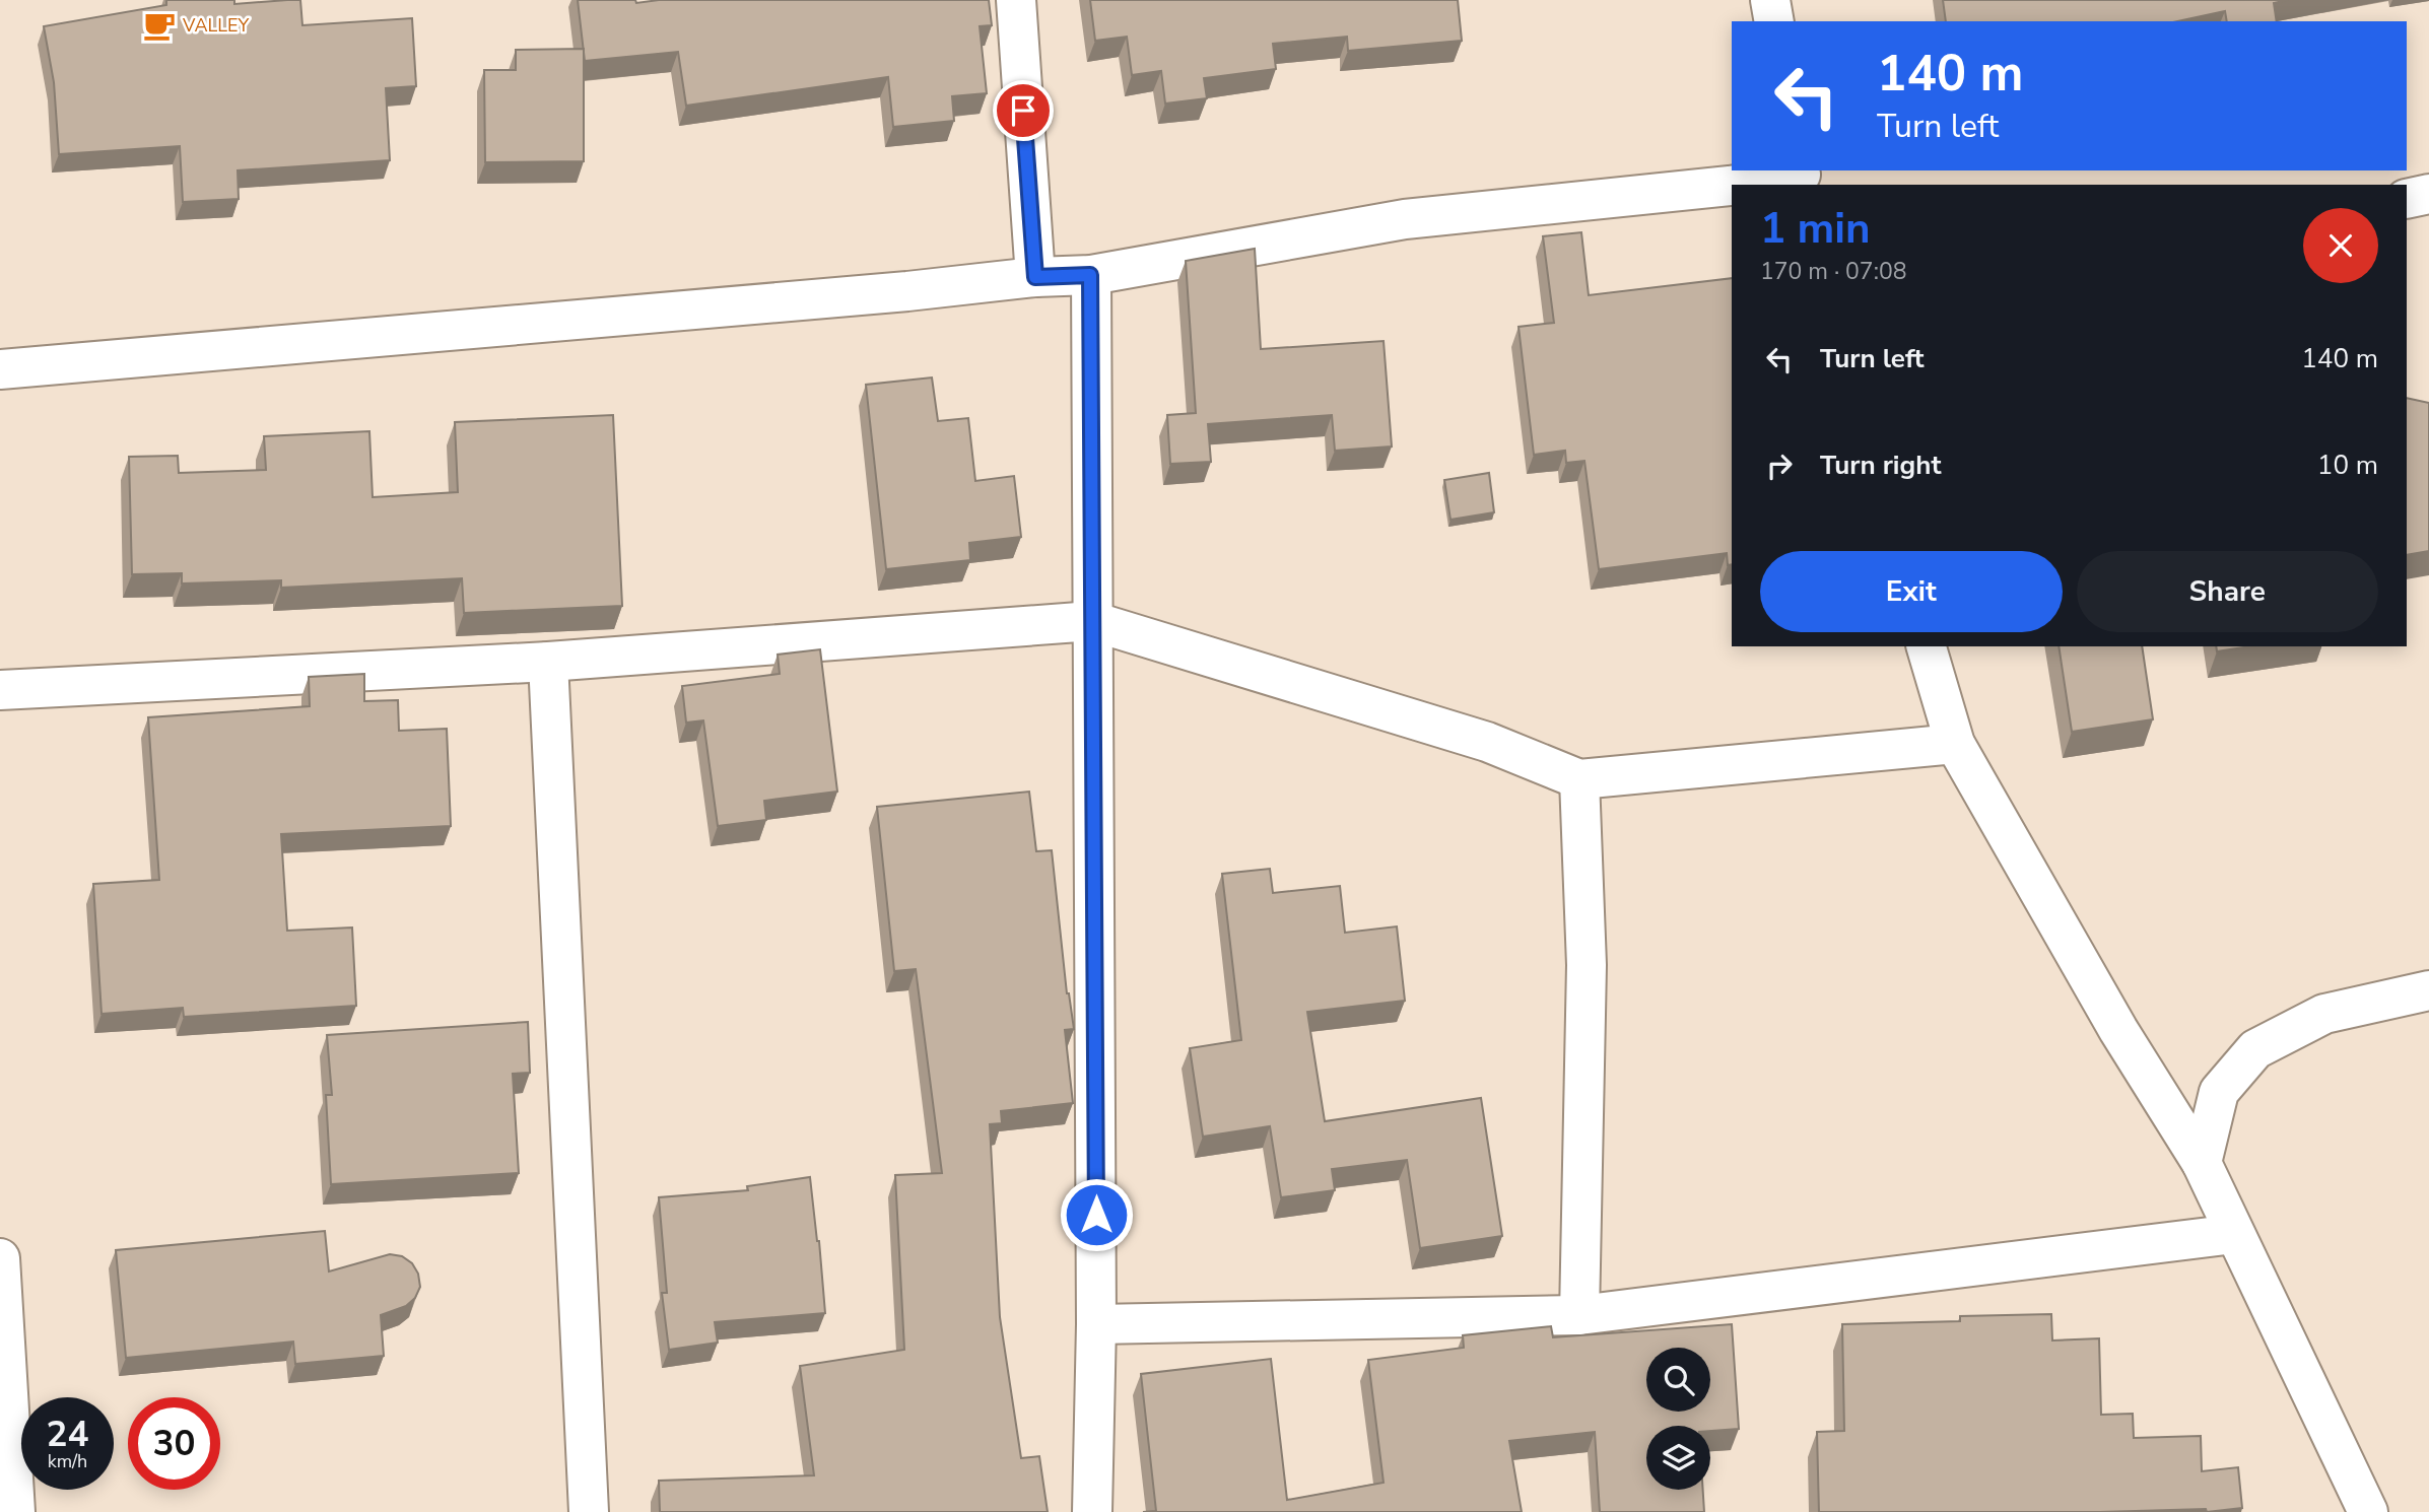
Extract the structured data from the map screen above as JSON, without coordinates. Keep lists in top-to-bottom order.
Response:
{
  "places": {
    "cafe": ["VALLEY"]
  },
  "page": {
    "turn": ["140 m", "Turn left"],
    "heading": ["1 min", "170 m · 07:08"],
    "list": [
      {
        "name": "Turn left",
        "value": "140 m"
      },
      {
        "name": "Turn right",
        "value": "10 m"
      }
    ],
    "buttons": ["Exit", "Share"],
    "speed": "24 km/h",
    "limit": "30"
  }
}
